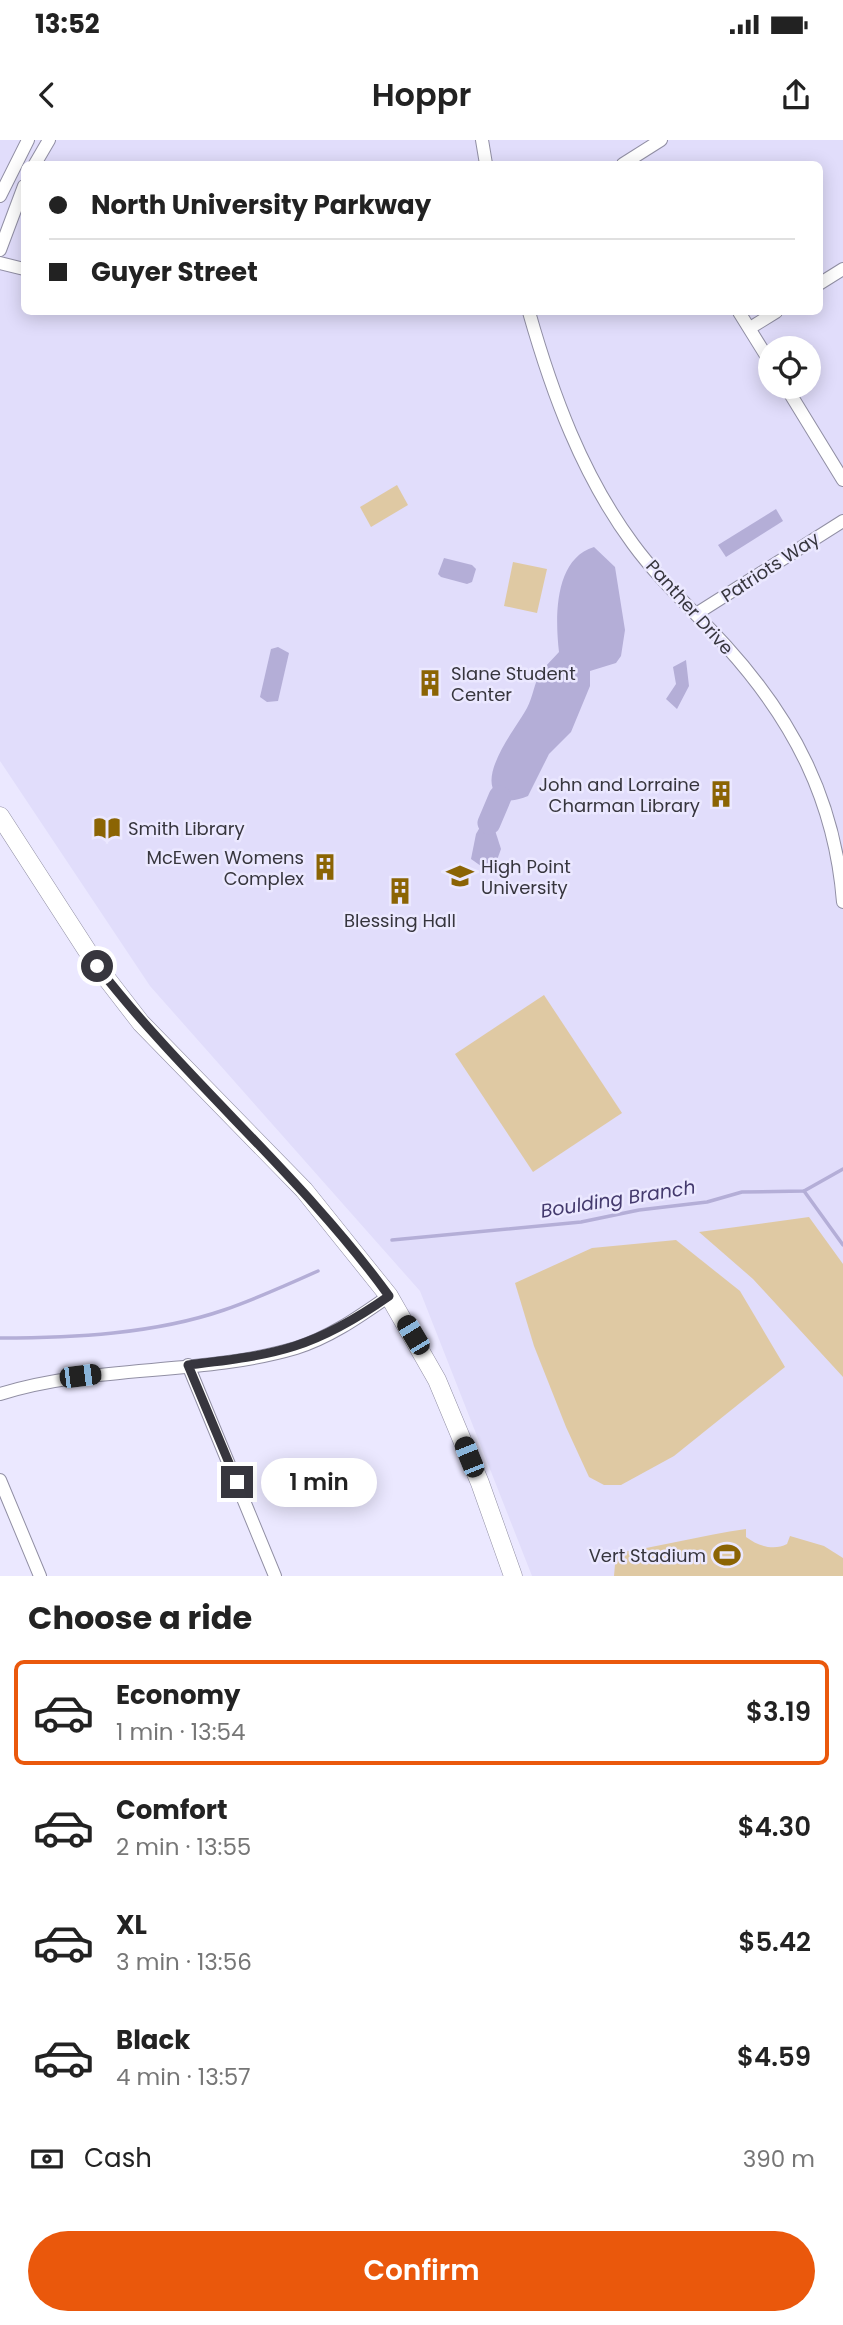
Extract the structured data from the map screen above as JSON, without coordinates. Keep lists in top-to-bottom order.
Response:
{
  "streets": {
    "street": ["Patriots Way", "Panther Drive"]
  },
  "crossings": [
    ["Patriots Way", "Panther Drive"]
  ],
  "water": ["Boulding Branch"],
  "places": {
    "building": [
      "Slane Student Center",
      "John and Lorraine Charman Library",
      "McEwen Womens Complex",
      "Blessing Hall"
    ],
    "library": ["Smith Library"],
    "school or university": ["High Point University"],
    "sports": ["Vert Stadium"]
  },
  "page": {
    "status": "13:52",
    "header": "Hoppr",
    "banner": ["North University Parkway", "Guyer Street"],
    "bubble": "1 min",
    "heading": "Choose a ride",
    "list": [
      {
        "name": "Economy",
        "note": "1 min · 13:54",
        "value": "$3.19"
      },
      {
        "name": "Comfort",
        "note": "2 min · 13:55",
        "value": "$4.30"
      },
      {
        "name": "XL",
        "note": "3 min · 13:56",
        "value": "$5.42"
      },
      {
        "name": "Black",
        "note": "4 min · 13:57",
        "value": "$4.59"
      }
    ],
    "pay": ["Cash", "390 m"],
    "buttons": "Confirm"
  }
}
